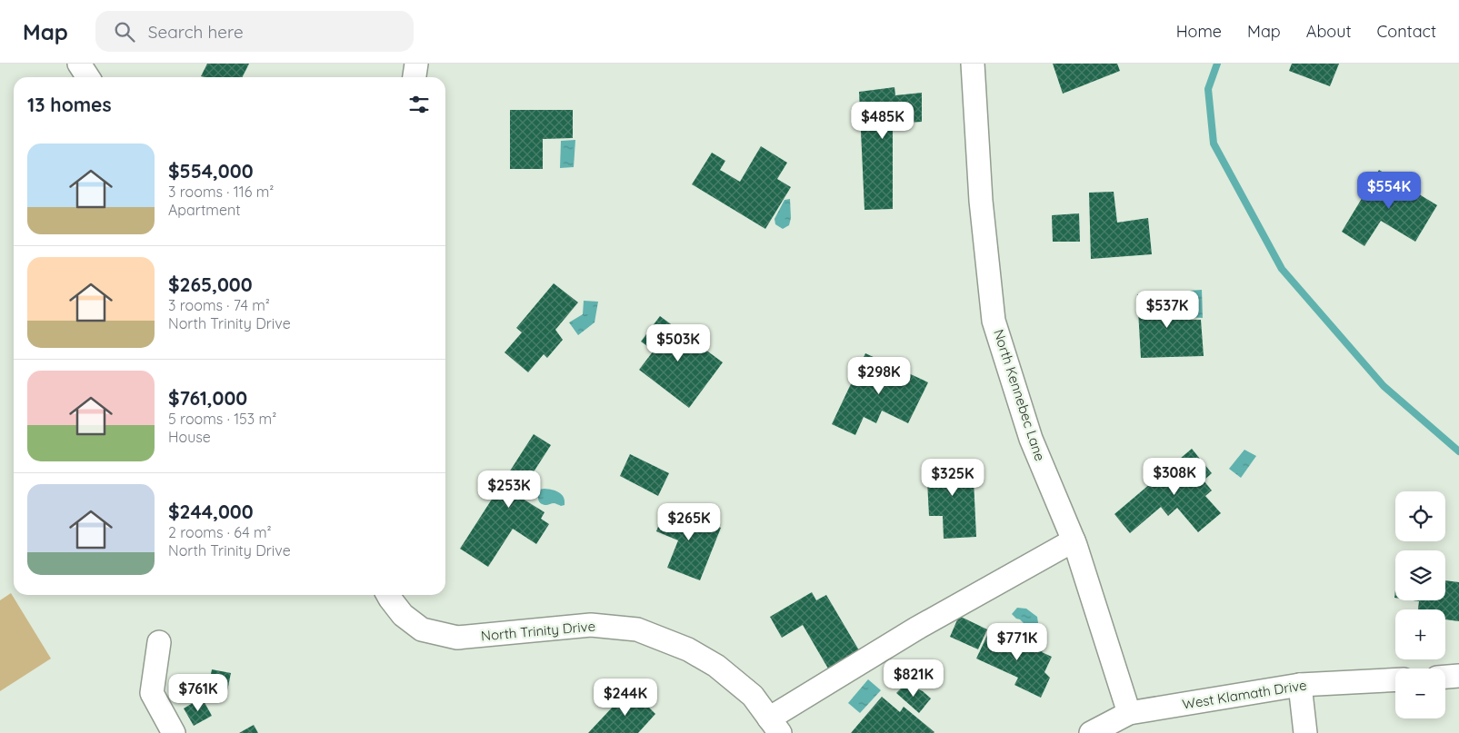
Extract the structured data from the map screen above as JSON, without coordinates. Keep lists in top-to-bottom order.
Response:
{
  "streets": {
    "street": ["North Kennebec Lane", "North Trinity Drive", "West Klamath Drive"]
  },
  "crossings": [
    ["North Kennebec Lane", "West Klamath Drive"]
  ],
  "page": {
    "header": "Map",
    "search": "Search here",
    "nav": [
      "Home",
      "Map",
      "About",
      "Contact"
    ],
    "heading": "13 homes",
    "price": [
      "$485K",
      "$554K",
      "$537K",
      "$503K",
      "$298K",
      "$308K",
      "$325K",
      "$253K",
      "$265K",
      "$771K",
      "$821K",
      "$761K",
      "$244K"
    ],
    "list": [
      {
        "name": "$554,000",
        "note": "3 rooms · 116 m² · Apartment"
      },
      {
        "name": "$265,000",
        "note": "3 rooms · 74 m² · North Trinity Drive"
      },
      {
        "name": "$761,000",
        "note": "5 rooms · 153 m² · House"
      },
      {
        "name": "$244,000",
        "note": "2 rooms · 64 m² · North Trinity Drive"
      }
    ],
    "map_buttons": ["+", "−"]
  }
}
